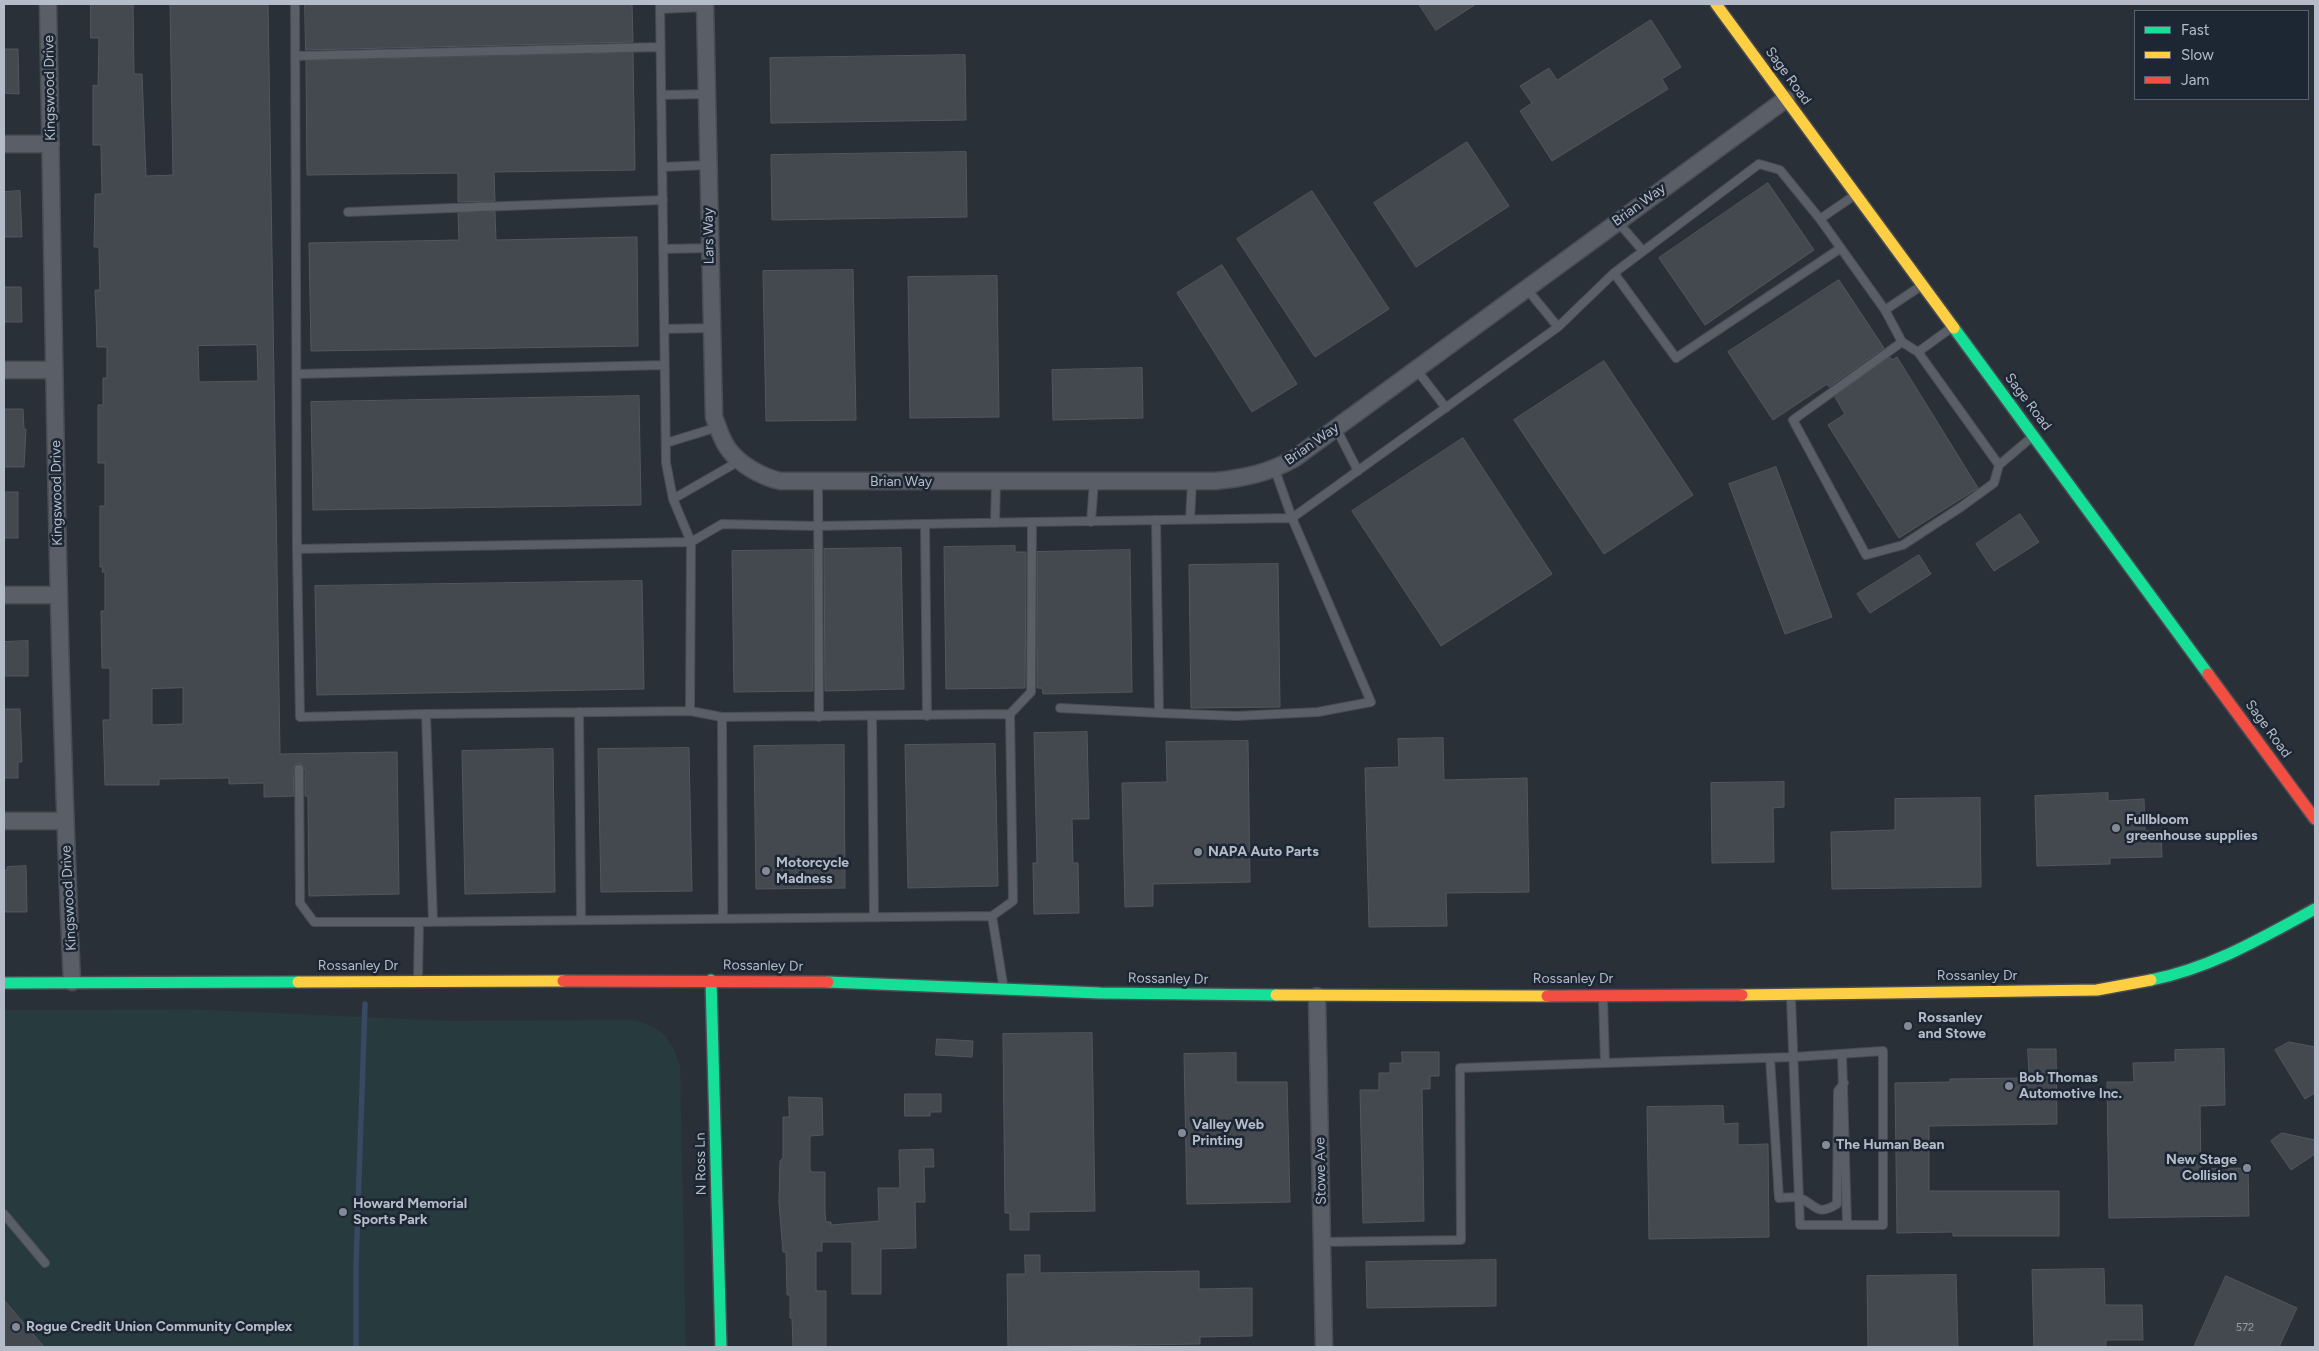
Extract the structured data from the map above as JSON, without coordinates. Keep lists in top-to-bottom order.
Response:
{
  "streets": {
    "main road": ["Sage Road", "Rossanley Dr", "N Ross Ln"],
    "street": [
      "Kingswood Drive",
      "Brian Way",
      "Lars Way",
      "Stowe Ave"
    ]
  },
  "crossings": [
    ["Sage Road", "Brian Way"],
    ["Kingswood Drive", "Rossanley Dr"],
    ["Brian Way", "Lars Way"],
    ["Rossanley Dr", "N Ross Ln"],
    ["Rossanley Dr", "Stowe Ave"]
  ],
  "places": [
    "Fullbloom greenhouse supplies",
    "NAPA Auto Parts",
    "Motorcycle Madness",
    "Rossanley and Stowe",
    "Bob Thomas Automotive Inc.",
    "Valley Web Printing",
    "The Human Bean",
    "New Stage Collision",
    "Howard Memorial Sports Park",
    "Rogue Credit Union Community Complex"
  ],
  "house_numbers": ["572"],
  "legend": ["Fast", "Slow", "Jam"]
}
